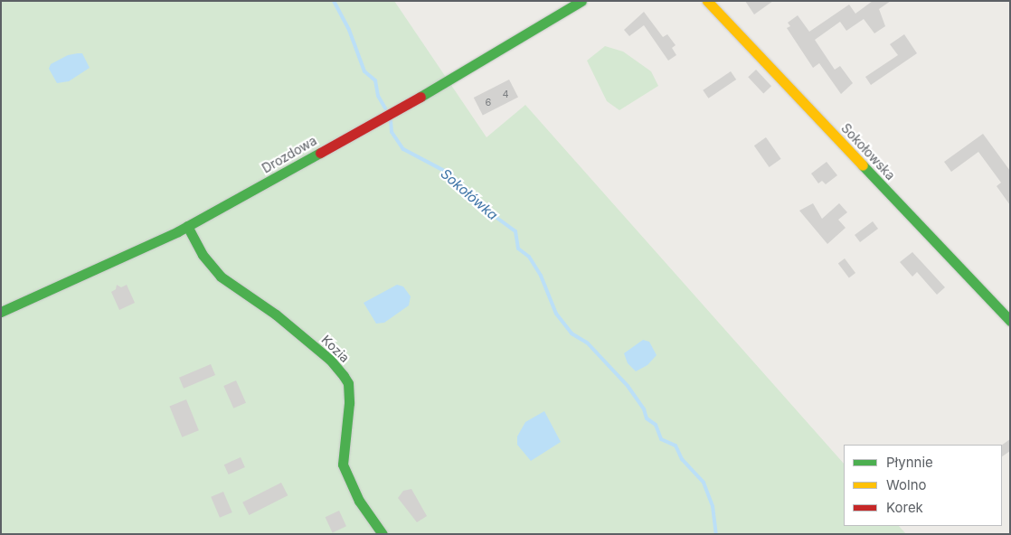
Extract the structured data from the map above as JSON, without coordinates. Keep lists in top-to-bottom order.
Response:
{
  "streets": {
    "street": ["Sokołowska", "Drozdowa", "Kozia"]
  },
  "crossings": [
    ["Drozdowa", "Kozia"]
  ],
  "water": ["Sokołówka"],
  "house_numbers": ["4", "6"],
  "legend": ["Płynnie", "Wolno", "Korek"]
}
